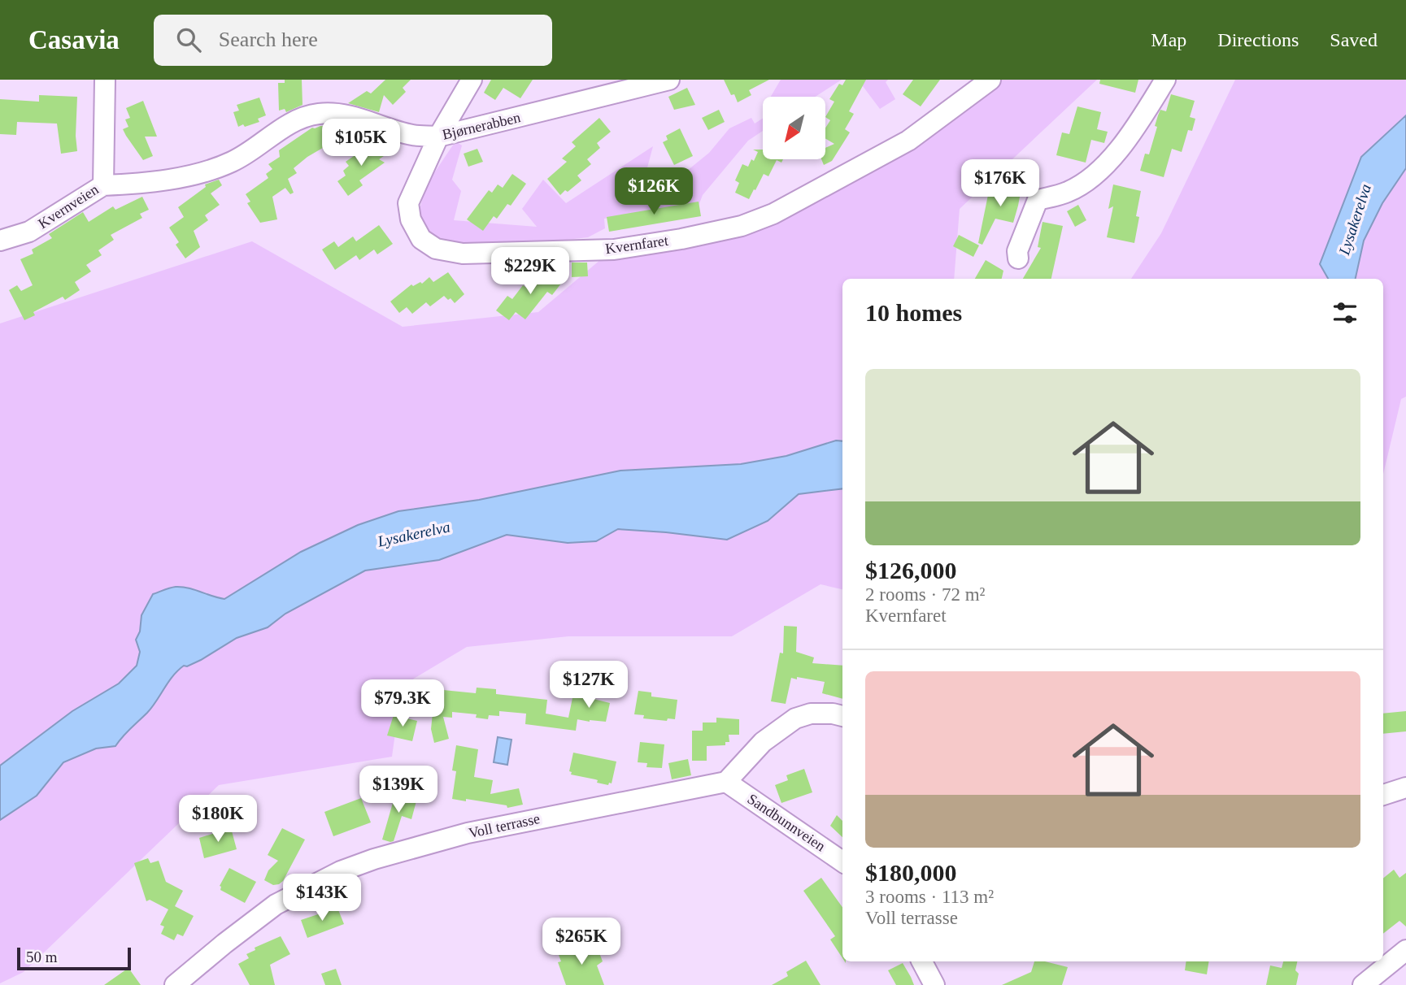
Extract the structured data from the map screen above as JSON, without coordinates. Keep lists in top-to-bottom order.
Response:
{
  "streets": {
    "street": [
      "Bjørnerabben",
      "Kvernveien",
      "Kvernfaret",
      "Sandbunnveien",
      "Voll terrasse"
    ]
  },
  "crossings": [
    ["Bjørnerabben", "Kvernveien"],
    ["Bjørnerabben", "Kvernfaret"],
    ["Sandbunnveien", "Voll terrasse"]
  ],
  "water": ["Lysakerelva"],
  "scale_bar": "50 m",
  "north": "bottom left",
  "page": {
    "header": "Casavia",
    "search": "Search here",
    "nav": ["Map", "Directions", "Saved"],
    "price": [
      "$105K",
      "$176K",
      "$126K",
      "$229K",
      "$127K",
      "$79.3K",
      "$139K",
      "$180K",
      "$143K",
      "$265K"
    ],
    "heading": "10 homes",
    "list": [
      {
        "name": "$126,000",
        "note": "2 rooms · 72 m² · Kvernfaret"
      },
      {
        "name": "$180,000",
        "note": "3 rooms · 113 m² · Voll terrasse"
      }
    ],
    "scale": "50 m"
  }
}
